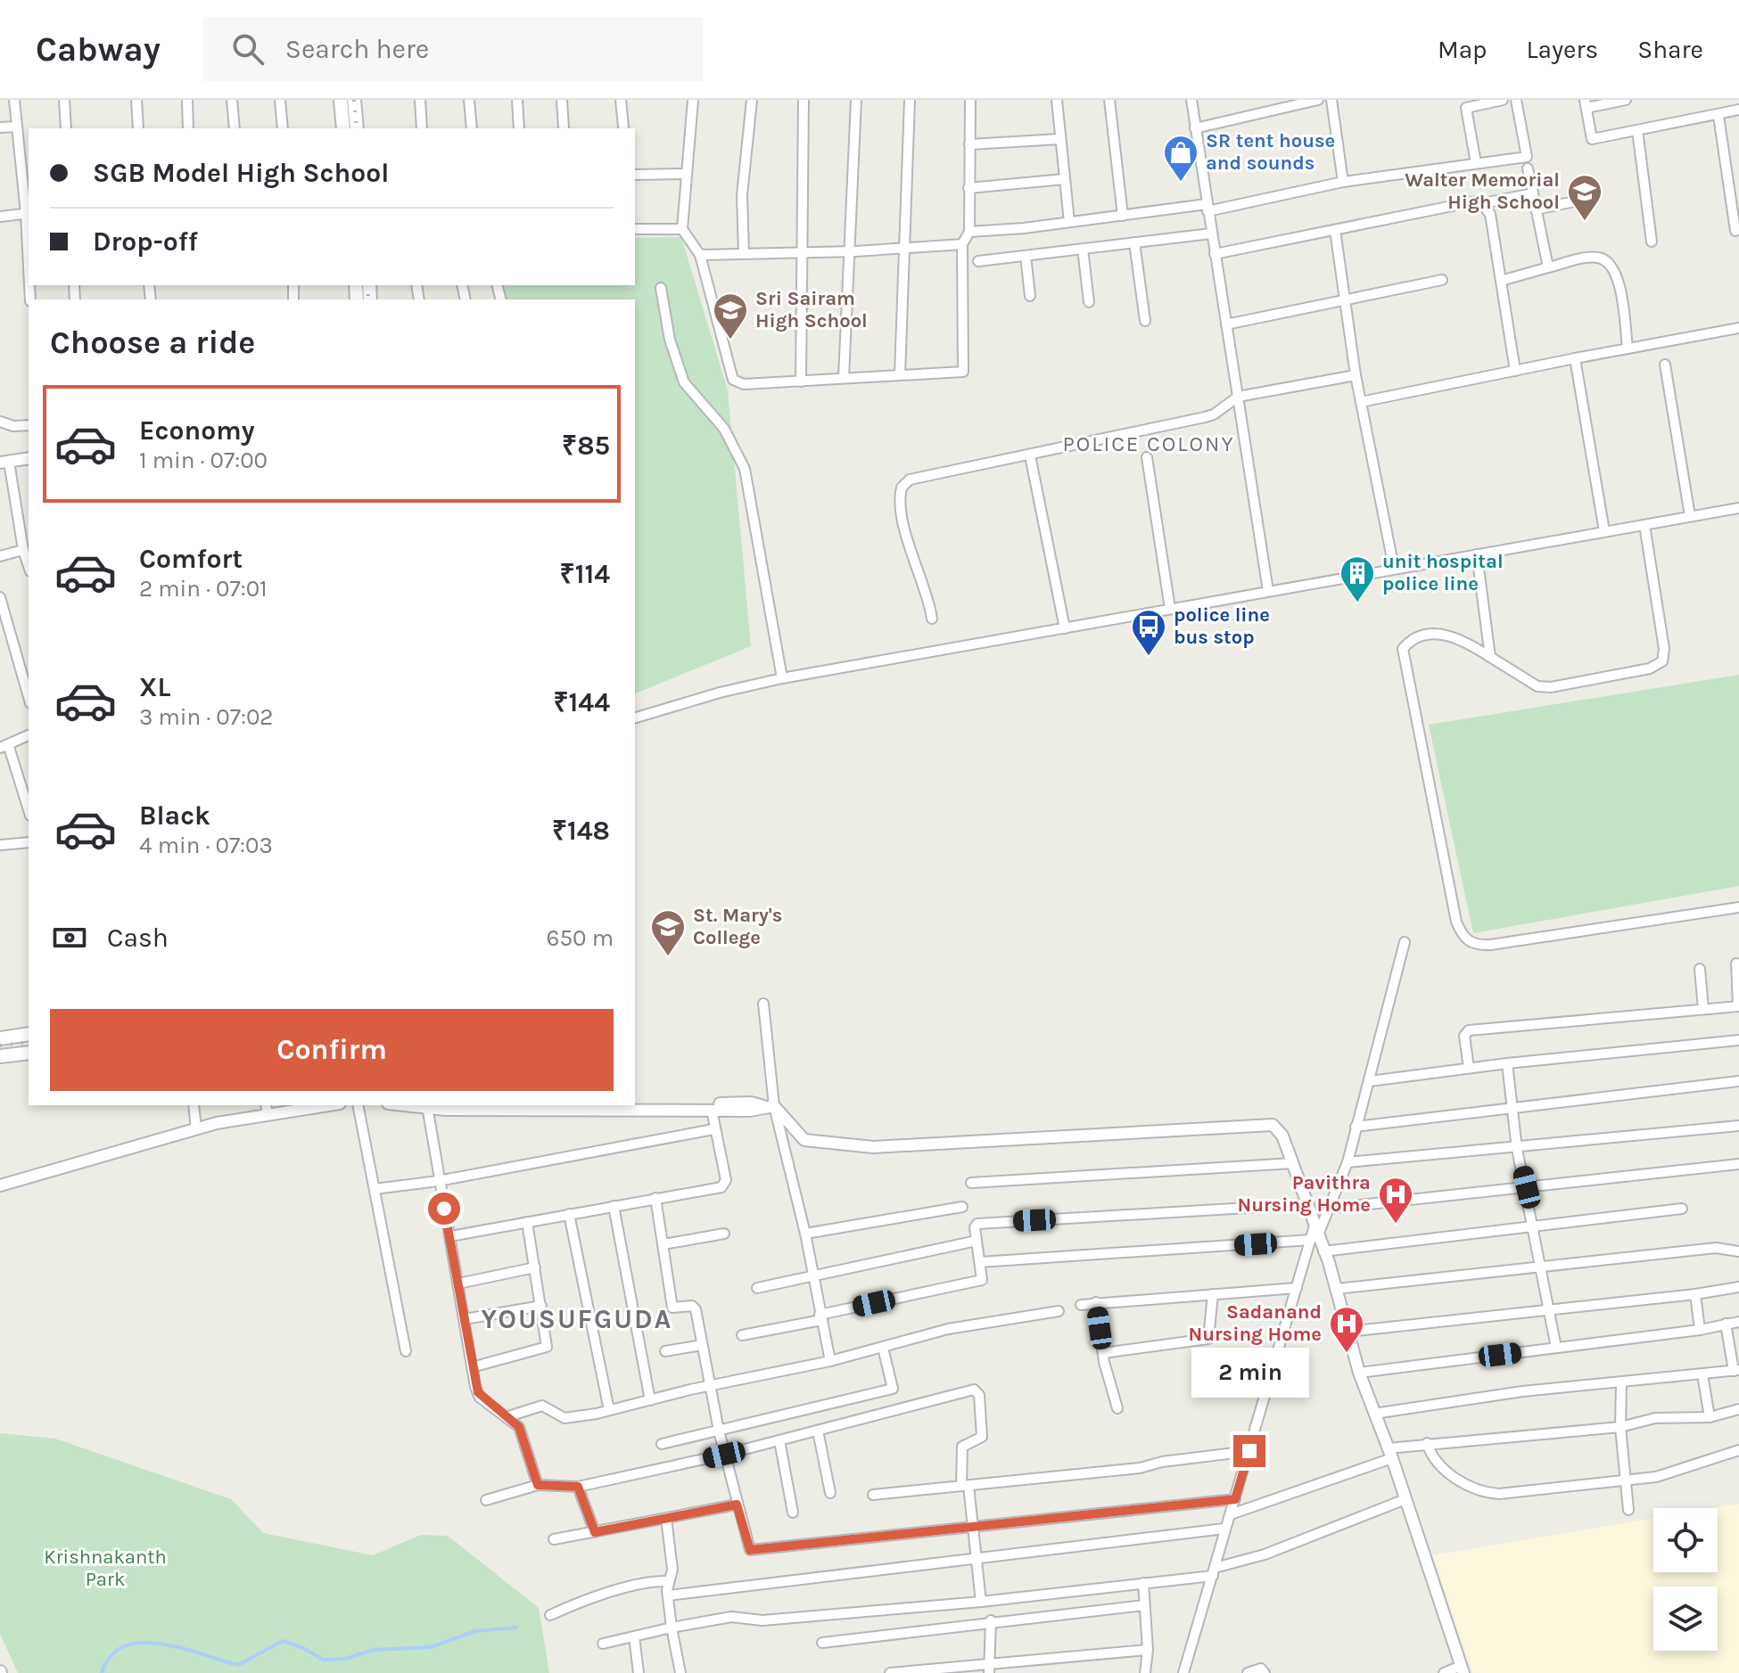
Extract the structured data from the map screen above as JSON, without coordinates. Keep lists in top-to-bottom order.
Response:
{
  "districts": ["POLICE COLONY", "YOUSUFGUDA"],
  "parks": ["Krishnakanth Park"],
  "places": {
    "shop": ["SR tent house and sounds"],
    "school or university": ["Walter Memorial High School", "Sri Sairam High School", "St. Mary's College"],
    "building": ["unit hospital police line"],
    "bus stop": ["police line bus stop"],
    "hospital": ["Pavithra Nursing Home", "Sadanand Nursing Home"]
  },
  "page": {
    "header": "Cabway",
    "search": "Search here",
    "nav": ["Map", "Layers", "Share"],
    "banner": ["SGB Model High School", "Drop-off"],
    "heading": "Choose a ride",
    "list": [
      {
        "name": "Economy",
        "note": "1 min · 07:00",
        "value": "₹85"
      },
      {
        "name": "Comfort",
        "note": "2 min · 07:01",
        "value": "₹114"
      },
      {
        "name": "XL",
        "note": "3 min · 07:02",
        "value": "₹144"
      },
      {
        "name": "Black",
        "note": "4 min · 07:03",
        "value": "₹148"
      }
    ],
    "pay": ["Cash", "650 m"],
    "buttons": "Confirm",
    "bubble": "2 min"
  }
}
